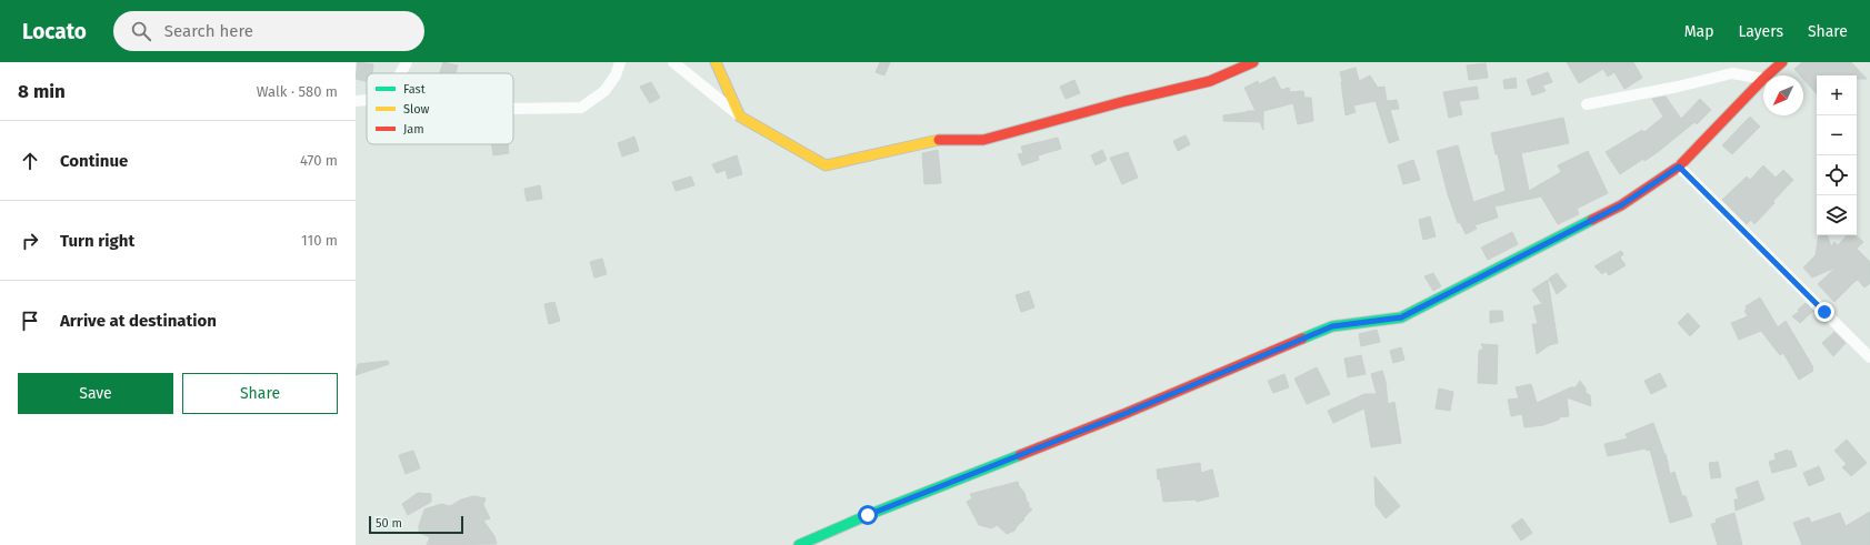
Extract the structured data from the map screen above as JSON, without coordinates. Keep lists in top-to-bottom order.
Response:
{
  "legend": ["Fast", "Slow", "Jam"],
  "scale_bar": "50 m",
  "north": "bottom left",
  "page": {
    "header": "Locato",
    "search": "Search here",
    "nav": ["Map", "Layers", "Share"],
    "heading": ["8 min", "Walk · 580 m"],
    "map_buttons": ["+", "−"],
    "list": [
      ["Continue", "470 m"],
      ["Turn right", "110 m"],
      "Arrive at destination"
    ],
    "buttons": ["Save", "Share"],
    "scale": "50 m"
  }
}
